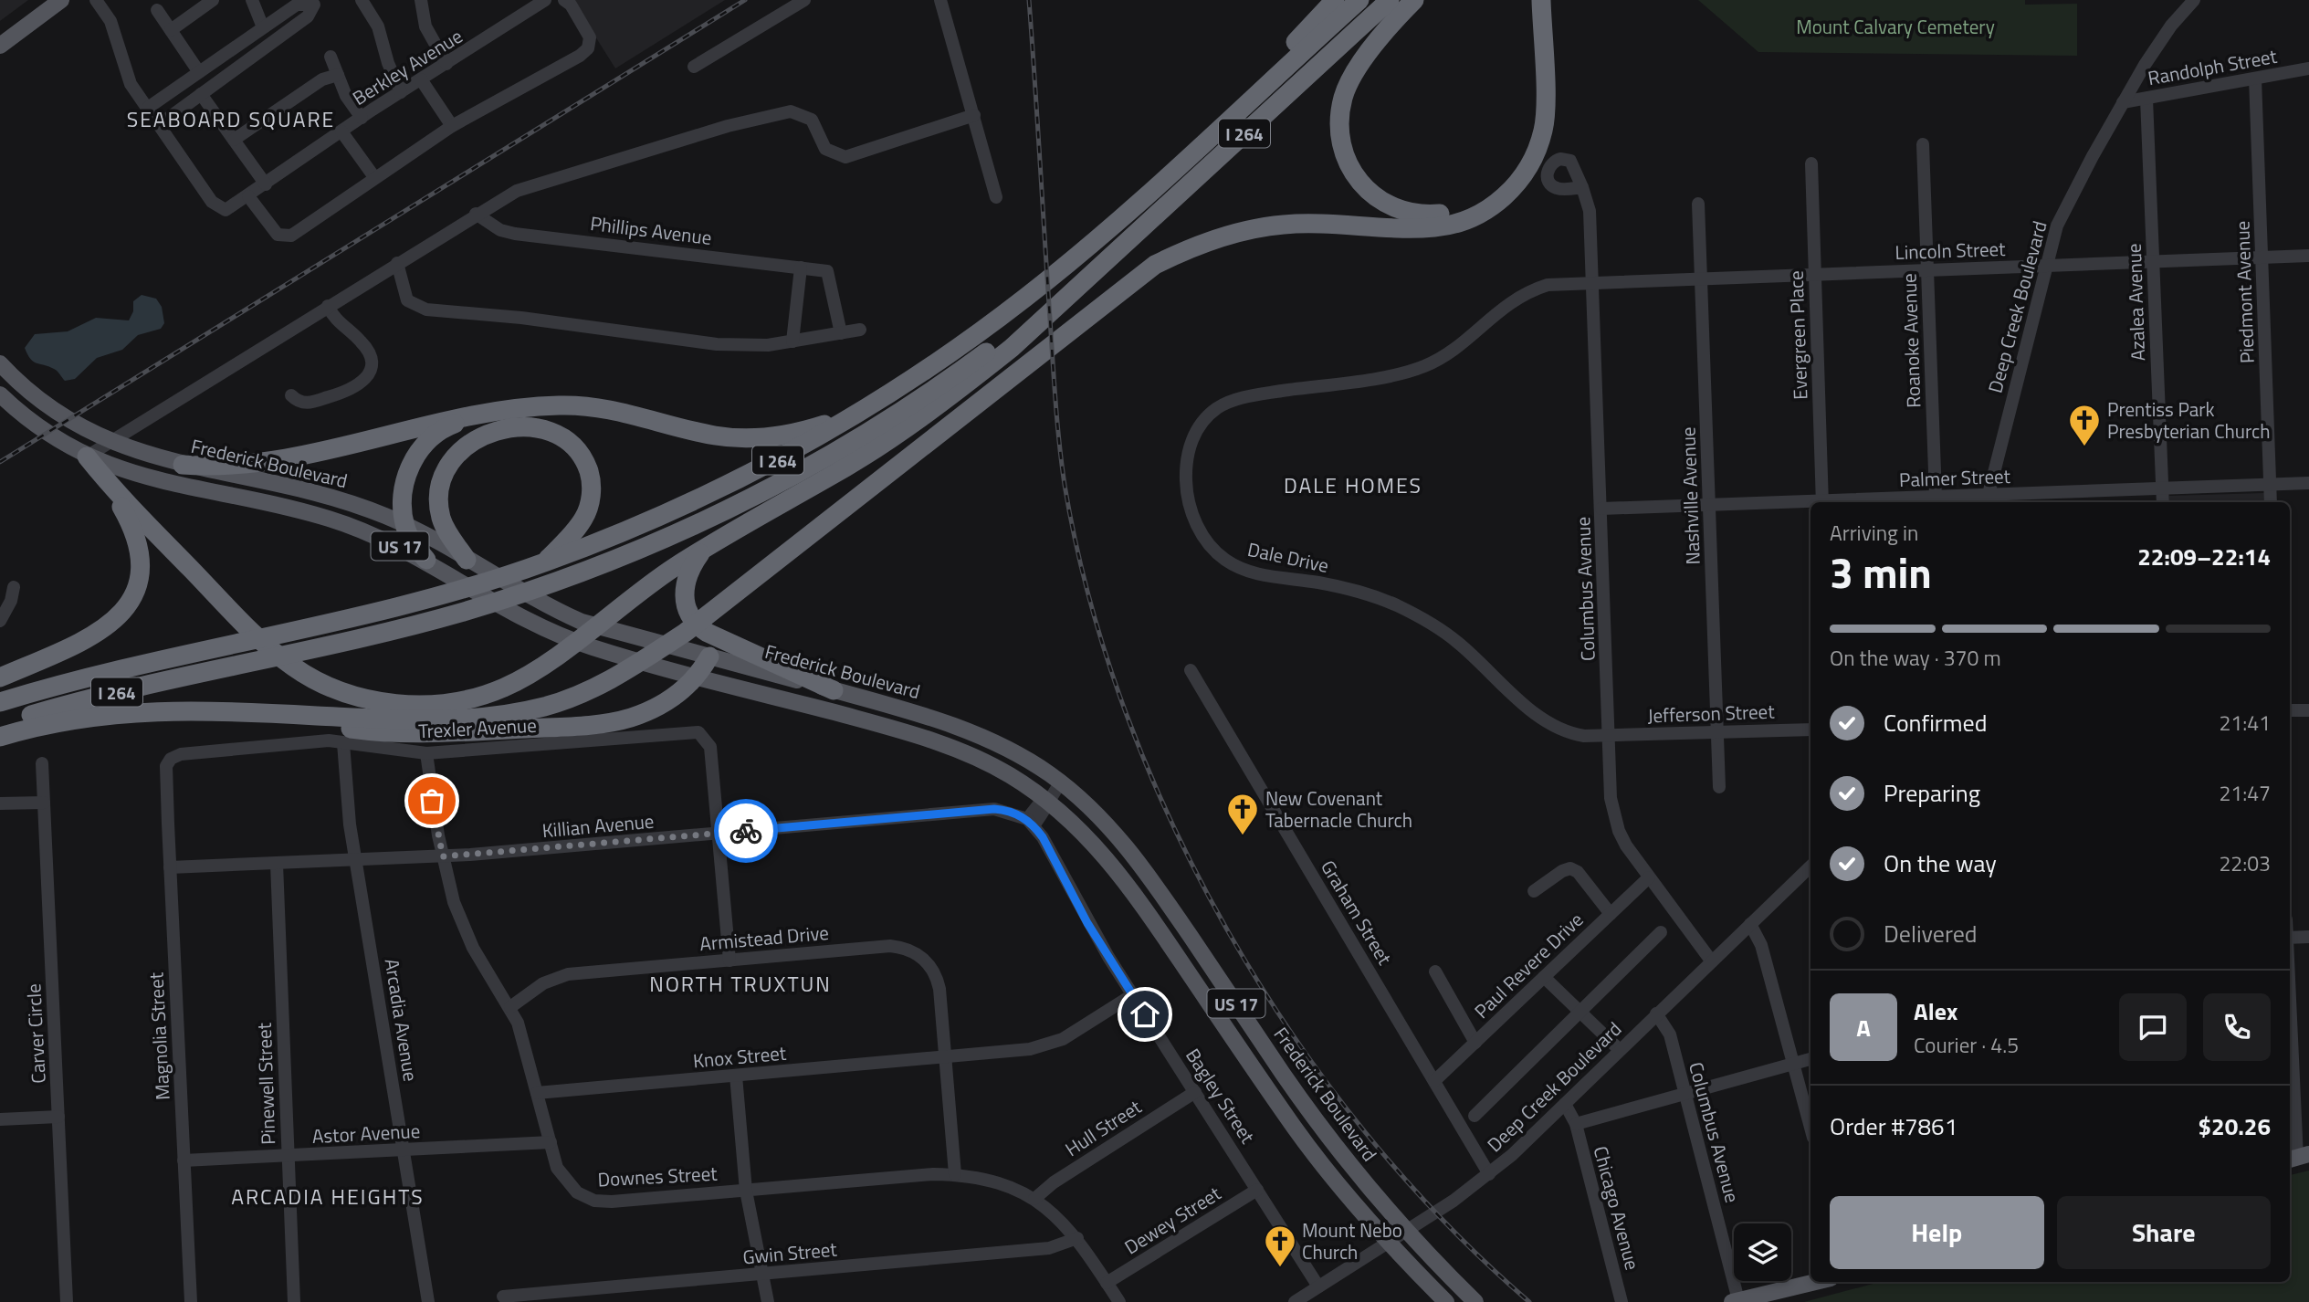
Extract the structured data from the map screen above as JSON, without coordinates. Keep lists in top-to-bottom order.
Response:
{
  "streets": {
    "highway": ["I 264"],
    "main road": ["Frederick Boulevard", "US 17"],
    "street": [
      "Berkley Avenue",
      "Randolph Street",
      "Phillips Avenue",
      "Lincoln Street",
      "Piedmont Avenue",
      "Azalea Avenue",
      "Deep Creek Boulevard",
      "Evergreen Place",
      "Roanoke Avenue",
      "Palmer Street",
      "Nashville Avenue",
      "Dale Drive",
      "Columbus Avenue",
      "Jefferson Street",
      "Trexler Avenue",
      "Killian Avenue",
      "Graham Street",
      "Armistead Drive",
      "Paul Revere Drive",
      "Arcadia Avenue",
      "Carver Circle",
      "Magnolia Street",
      "Knox Street",
      "Pinewell Street",
      "Bagley Street",
      "Hull Street",
      "Astor Avenue",
      "Downes Street",
      "Chicago Avenue",
      "Dewey Street",
      "Gwin Street"
    ]
  },
  "crossings": [
    ["Randolph Street", "Piedmont Avenue"],
    ["Randolph Street", "Azalea Avenue"],
    ["Randolph Street", "Deep Creek Boulevard"],
    ["Lincoln Street", "Piedmont Avenue"],
    ["Lincoln Street", "Azalea Avenue"],
    ["Lincoln Street", "Deep Creek Boulevard"],
    ["Lincoln Street", "Evergreen Place"],
    ["Lincoln Street", "Roanoke Avenue"],
    ["Lincoln Street", "Nashville Avenue"],
    ["Lincoln Street", "Dale Drive"],
    ["Lincoln Street", "Columbus Avenue"],
    ["Piedmont Avenue", "Palmer Street"],
    ["Azalea Avenue", "Palmer Street"],
    ["Deep Creek Boulevard", "Frederick Boulevard"],
    ["Deep Creek Boulevard", "Palmer Street"],
    ["Deep Creek Boulevard", "Columbus Avenue"],
    ["Deep Creek Boulevard", "Graham Street"],
    ["Deep Creek Boulevard", "Bagley Street"],
    ["Deep Creek Boulevard", "Chicago Avenue"],
    ["Roanoke Avenue", "Palmer Street"],
    ["Palmer Street", "Nashville Avenue"],
    ["Palmer Street", "Columbus Avenue"],
    ["Nashville Avenue", "Jefferson Street"],
    ["Dale Drive", "Columbus Avenue"],
    ["Dale Drive", "Jefferson Street"],
    ["Columbus Avenue", "Jefferson Street"],
    ["Columbus Avenue", "Paul Revere Drive"],
    ["Trexler Avenue", "Killian Avenue"],
    ["Trexler Avenue", "Arcadia Avenue"],
    ["Trexler Avenue", "Magnolia Street"],
    ["Trexler Avenue", "Downes Street"],
    ["Killian Avenue", "Arcadia Avenue"],
    ["Killian Avenue", "Magnolia Street"],
    ["Killian Avenue", "Pinewell Street"],
    ["Killian Avenue", "Bagley Street"],
    ["Killian Avenue", "Downes Street"],
    ["Graham Street", "Paul Revere Drive"],
    ["Armistead Drive", "Knox Street"],
    ["Armistead Drive", "Downes Street"],
    ["Arcadia Avenue", "Astor Avenue"],
    ["Magnolia Street", "Astor Avenue"],
    ["Knox Street", "Downes Street"],
    ["Pinewell Street", "Astor Avenue"],
    ["Bagley Street", "Hull Street"],
    ["Bagley Street", "Dewey Street"],
    ["Hull Street", "Downes Street"],
    ["Astor Avenue", "Downes Street"],
    ["Downes Street", "Dewey Street"],
    ["Downes Street", "Gwin Street"]
  ],
  "districts": [
    "SEABOARD SQUARE",
    "DALE HOMES",
    "NORTH TRUXTUN",
    "ARCADIA HEIGHTS"
  ],
  "parks": ["Mount Calvary Cemetery"],
  "places": {
    "church": ["Prentiss Park Presbyterian Church", "New Covenant Tabernacle Church", "Mount Nebo Church"]
  },
  "page": {
    "heading": ["3 min", "Arriving in", "22:09–22:14"],
    "panel": [
      "Alex",
      "Courier · 4.5",
      "Order #7861",
      "$20.26"
    ],
    "bar": "On the way · 370 m",
    "list": [
      ["Confirmed", "21:41"],
      ["Preparing", "21:47"],
      ["On the way", "22:03"],
      "Delivered"
    ],
    "round": "A",
    "buttons": ["Help", "Share"]
  }
}
